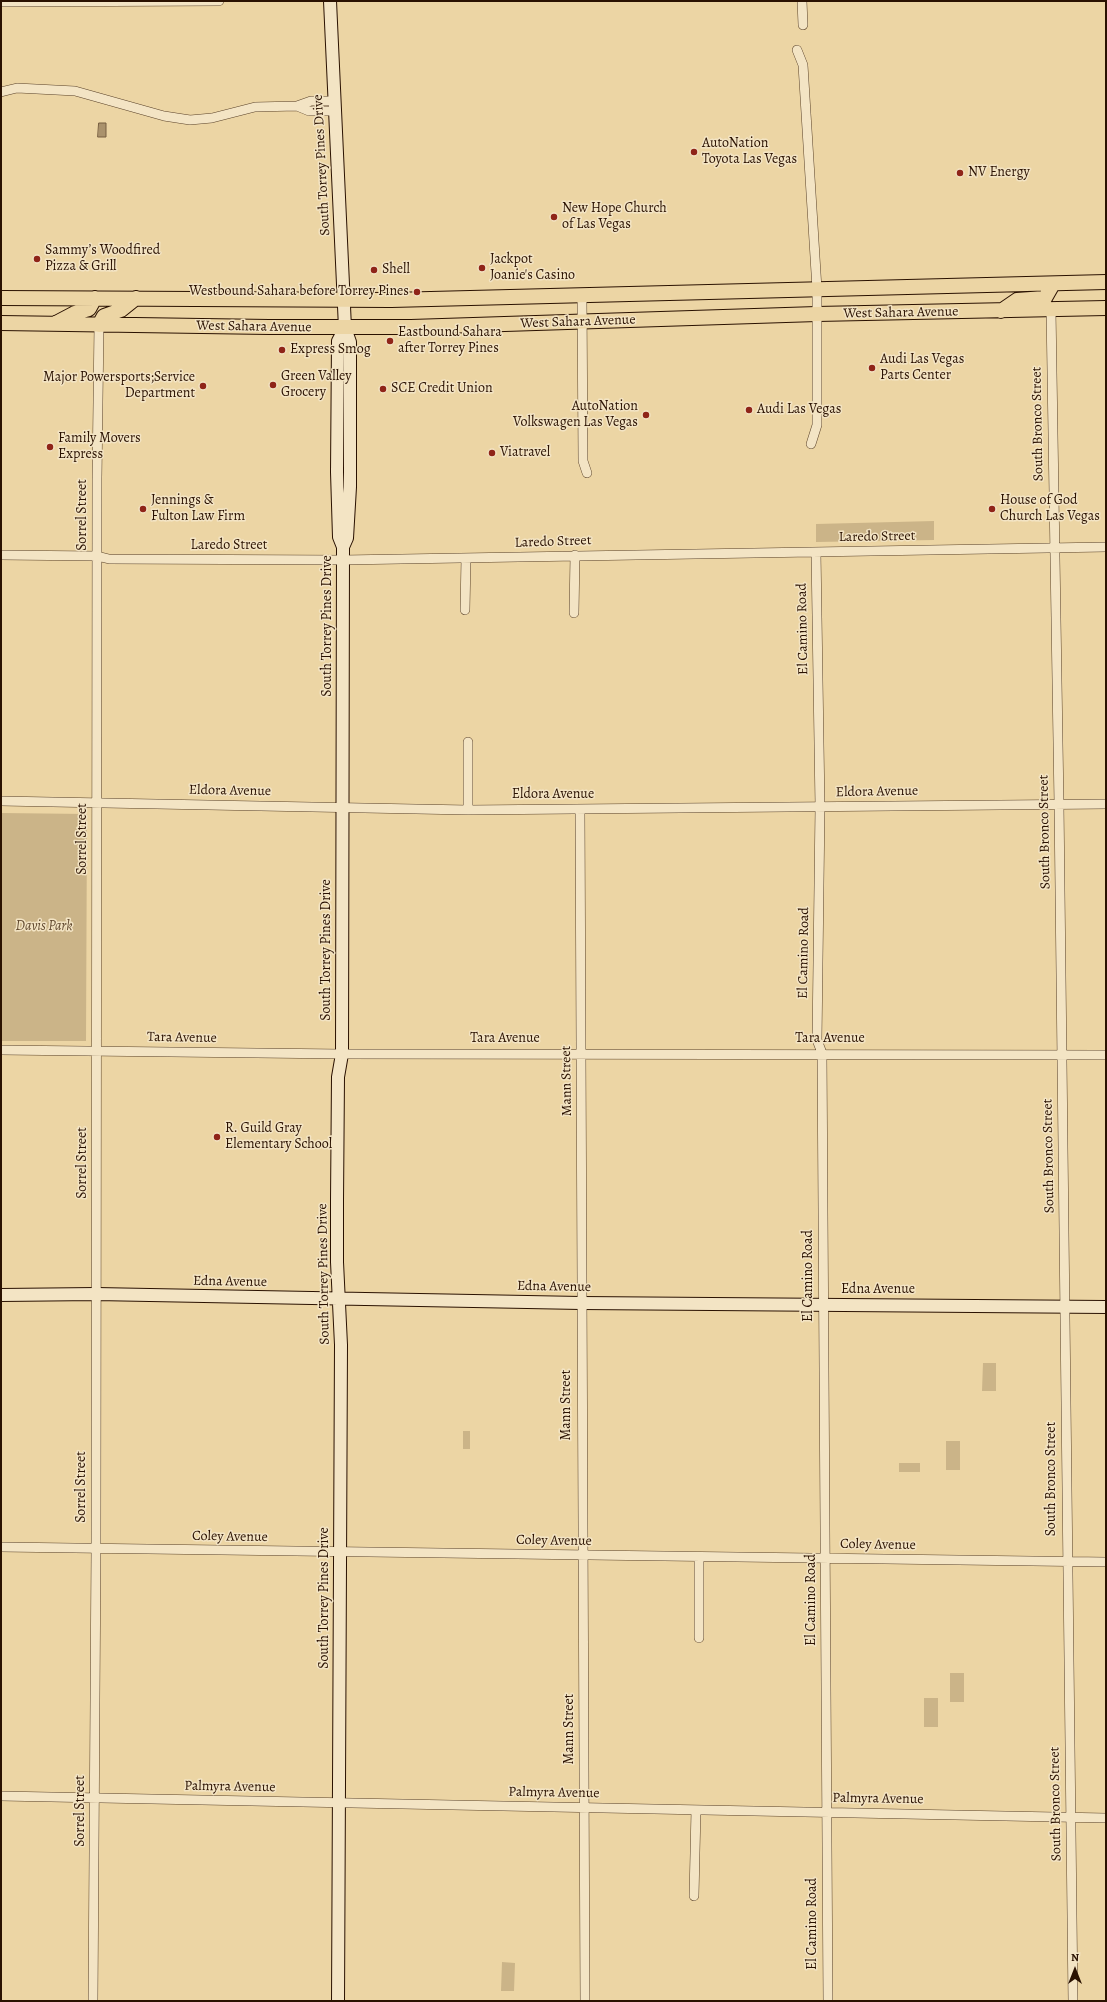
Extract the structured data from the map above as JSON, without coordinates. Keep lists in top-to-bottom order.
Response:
{
  "streets": {
    "main road": ["West Sahara Avenue"],
    "street": [
      "South Torrey Pines Drive",
      "South Bronco Street",
      "Sorrel Street",
      "Laredo Street",
      "El Camino Road",
      "Eldora Avenue",
      "Tara Avenue",
      "Mann Street",
      "Edna Avenue",
      "Coley Avenue",
      "Palmyra Avenue"
    ]
  },
  "crossings": [
    ["South Torrey Pines Drive", "West Sahara Avenue"],
    ["South Torrey Pines Drive", "Laredo Street"],
    ["South Torrey Pines Drive", "Eldora Avenue"],
    ["South Torrey Pines Drive", "Tara Avenue"],
    ["South Torrey Pines Drive", "Edna Avenue"],
    ["South Torrey Pines Drive", "Coley Avenue"],
    ["South Torrey Pines Drive", "Palmyra Avenue"],
    ["West Sahara Avenue", "South Bronco Street"],
    ["West Sahara Avenue", "Sorrel Street"],
    ["South Bronco Street", "Laredo Street"],
    ["South Bronco Street", "Eldora Avenue"],
    ["South Bronco Street", "Tara Avenue"],
    ["South Bronco Street", "Edna Avenue"],
    ["South Bronco Street", "Coley Avenue"],
    ["South Bronco Street", "Palmyra Avenue"],
    ["Sorrel Street", "Laredo Street"],
    ["Sorrel Street", "Eldora Avenue"],
    ["Sorrel Street", "Tara Avenue"],
    ["Sorrel Street", "Edna Avenue"],
    ["Sorrel Street", "Coley Avenue"],
    ["Sorrel Street", "Palmyra Avenue"],
    ["Laredo Street", "El Camino Road"],
    ["El Camino Road", "Eldora Avenue"],
    ["El Camino Road", "Tara Avenue"],
    ["El Camino Road", "Edna Avenue"],
    ["El Camino Road", "Coley Avenue"],
    ["El Camino Road", "Palmyra Avenue"],
    ["Eldora Avenue", "Mann Street"],
    ["Tara Avenue", "Mann Street"],
    ["Mann Street", "Edna Avenue"],
    ["Mann Street", "Coley Avenue"],
    ["Mann Street", "Palmyra Avenue"]
  ],
  "parks": ["Davis Park"],
  "places": [
    "AutoNation Toyota Las Vegas",
    "NV Energy",
    "New Hope Church of Las Vegas",
    "Sammy’s Woodfired Pizza & Grill",
    "Jackpot Joanie's Casino",
    "Shell",
    "Westbound Sahara before Torrey Pines",
    "Eastbound Sahara after Torrey Pines",
    "Express Smog",
    "Audi Las Vegas Parts Center",
    "Green Valley Grocery",
    "Major Powersports;Service Department",
    "SCE Credit Union",
    "Audi Las Vegas",
    "AutoNation Volkswagen Las Vegas",
    "Family Movers Express",
    "Viatravel",
    "Jennings & Fulton Law Firm",
    "House of God Church Las Vegas",
    "R. Guild Gray Elementary School"
  ],
  "north": "top"
}
